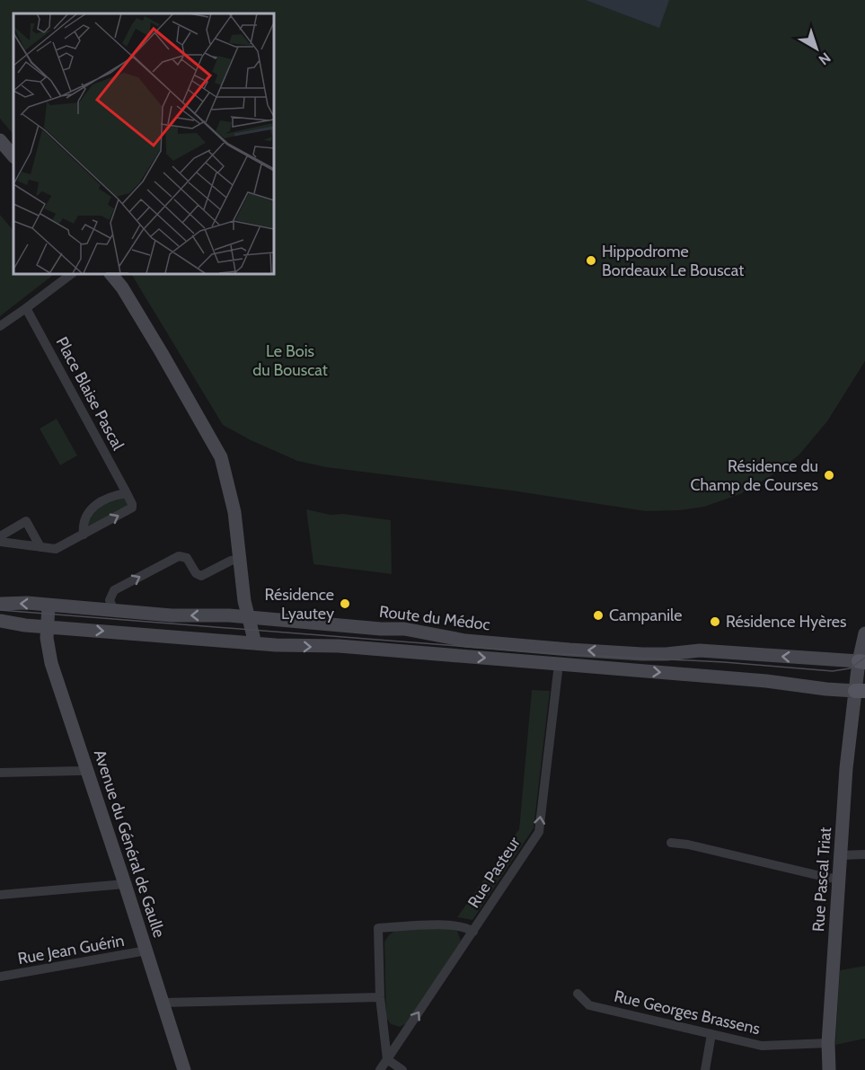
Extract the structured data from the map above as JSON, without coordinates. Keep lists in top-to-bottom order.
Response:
{
  "streets": {
    "main road": ["Route du Médoc", "Avenue du Général de Gaulle", "Rue Pascal Triat"],
    "street": [
      "Place Blaise Pascal",
      "Rue Pasteur",
      "Rue Jean Guérin",
      "Rue Georges Brassens"
    ]
  },
  "crossings": [
    ["Route du Médoc", "Avenue du Général de Gaulle"],
    ["Route du Médoc", "Rue Pasteur"],
    ["Route du Médoc", "Rue Pascal Triat"],
    ["Avenue du Général de Gaulle", "Rue Jean Guérin"],
    ["Rue Pascal Triat", "Rue Georges Brassens"]
  ],
  "one_way": ["Rue Pasteur"],
  "parks": ["Le Bois du Bouscat"],
  "places": [
    "Hippodrome Bordeaux Le Bouscat",
    "Résidence du Champ de Courses",
    "Résidence Lyautey",
    "Campanile",
    "Résidence Hyères"
  ],
  "north": "bottom right"
}
